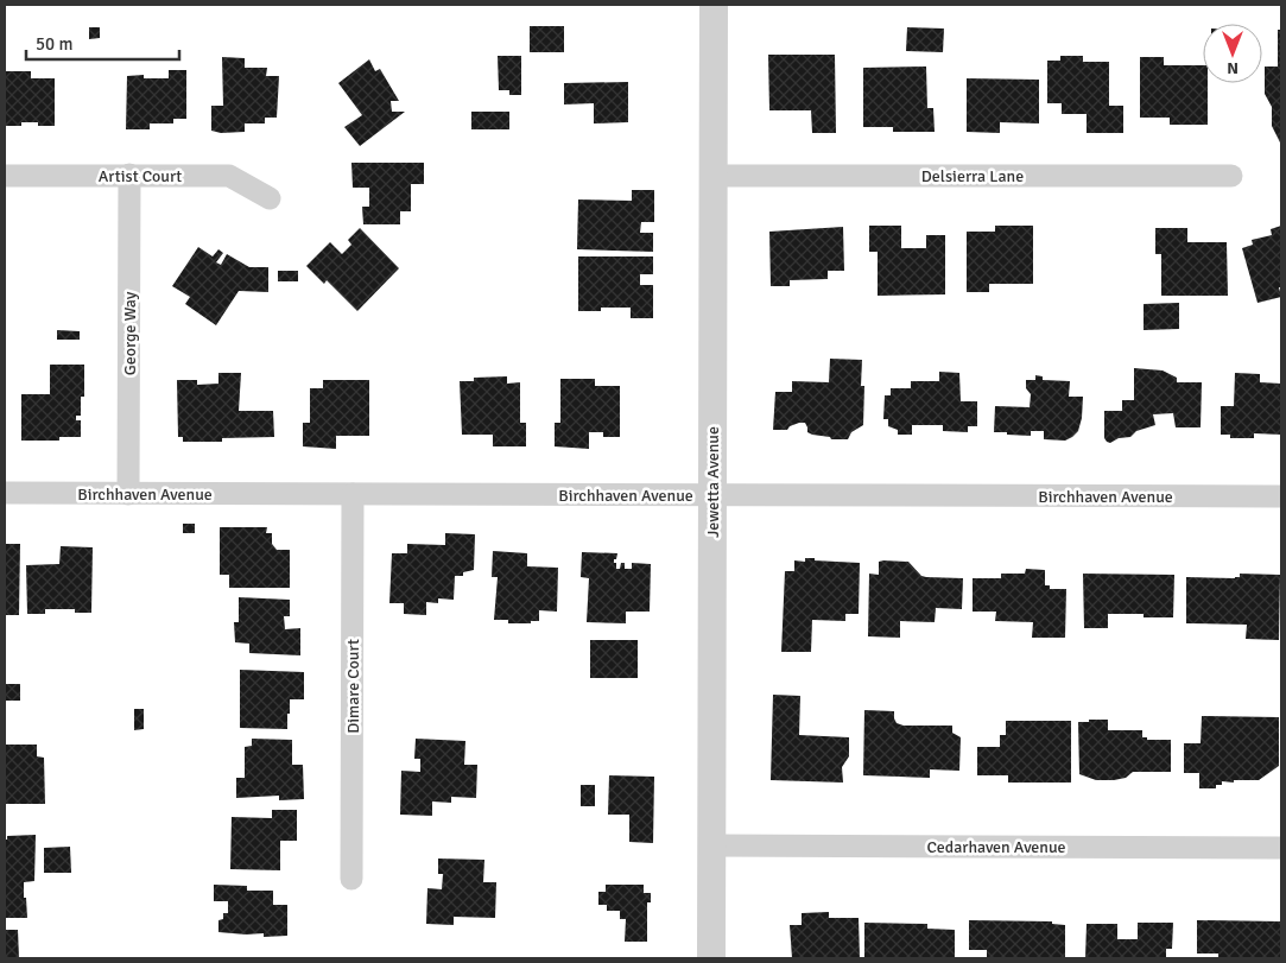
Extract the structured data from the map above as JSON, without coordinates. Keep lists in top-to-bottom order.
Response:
{
  "streets": {
    "street": [
      "Artist Court",
      "Delsierra Lane",
      "George Way",
      "Jewetta Avenue",
      "Birchhaven Avenue",
      "Dimare Court",
      "Cedarhaven Avenue"
    ]
  },
  "crossings": [
    ["Artist Court", "George Way"],
    ["Delsierra Lane", "Jewetta Avenue"],
    ["George Way", "Birchhaven Avenue"],
    ["Jewetta Avenue", "Birchhaven Avenue"],
    ["Jewetta Avenue", "Cedarhaven Avenue"],
    ["Birchhaven Avenue", "Dimare Court"]
  ],
  "scale_bar": "50 m",
  "north": "bottom"
}
